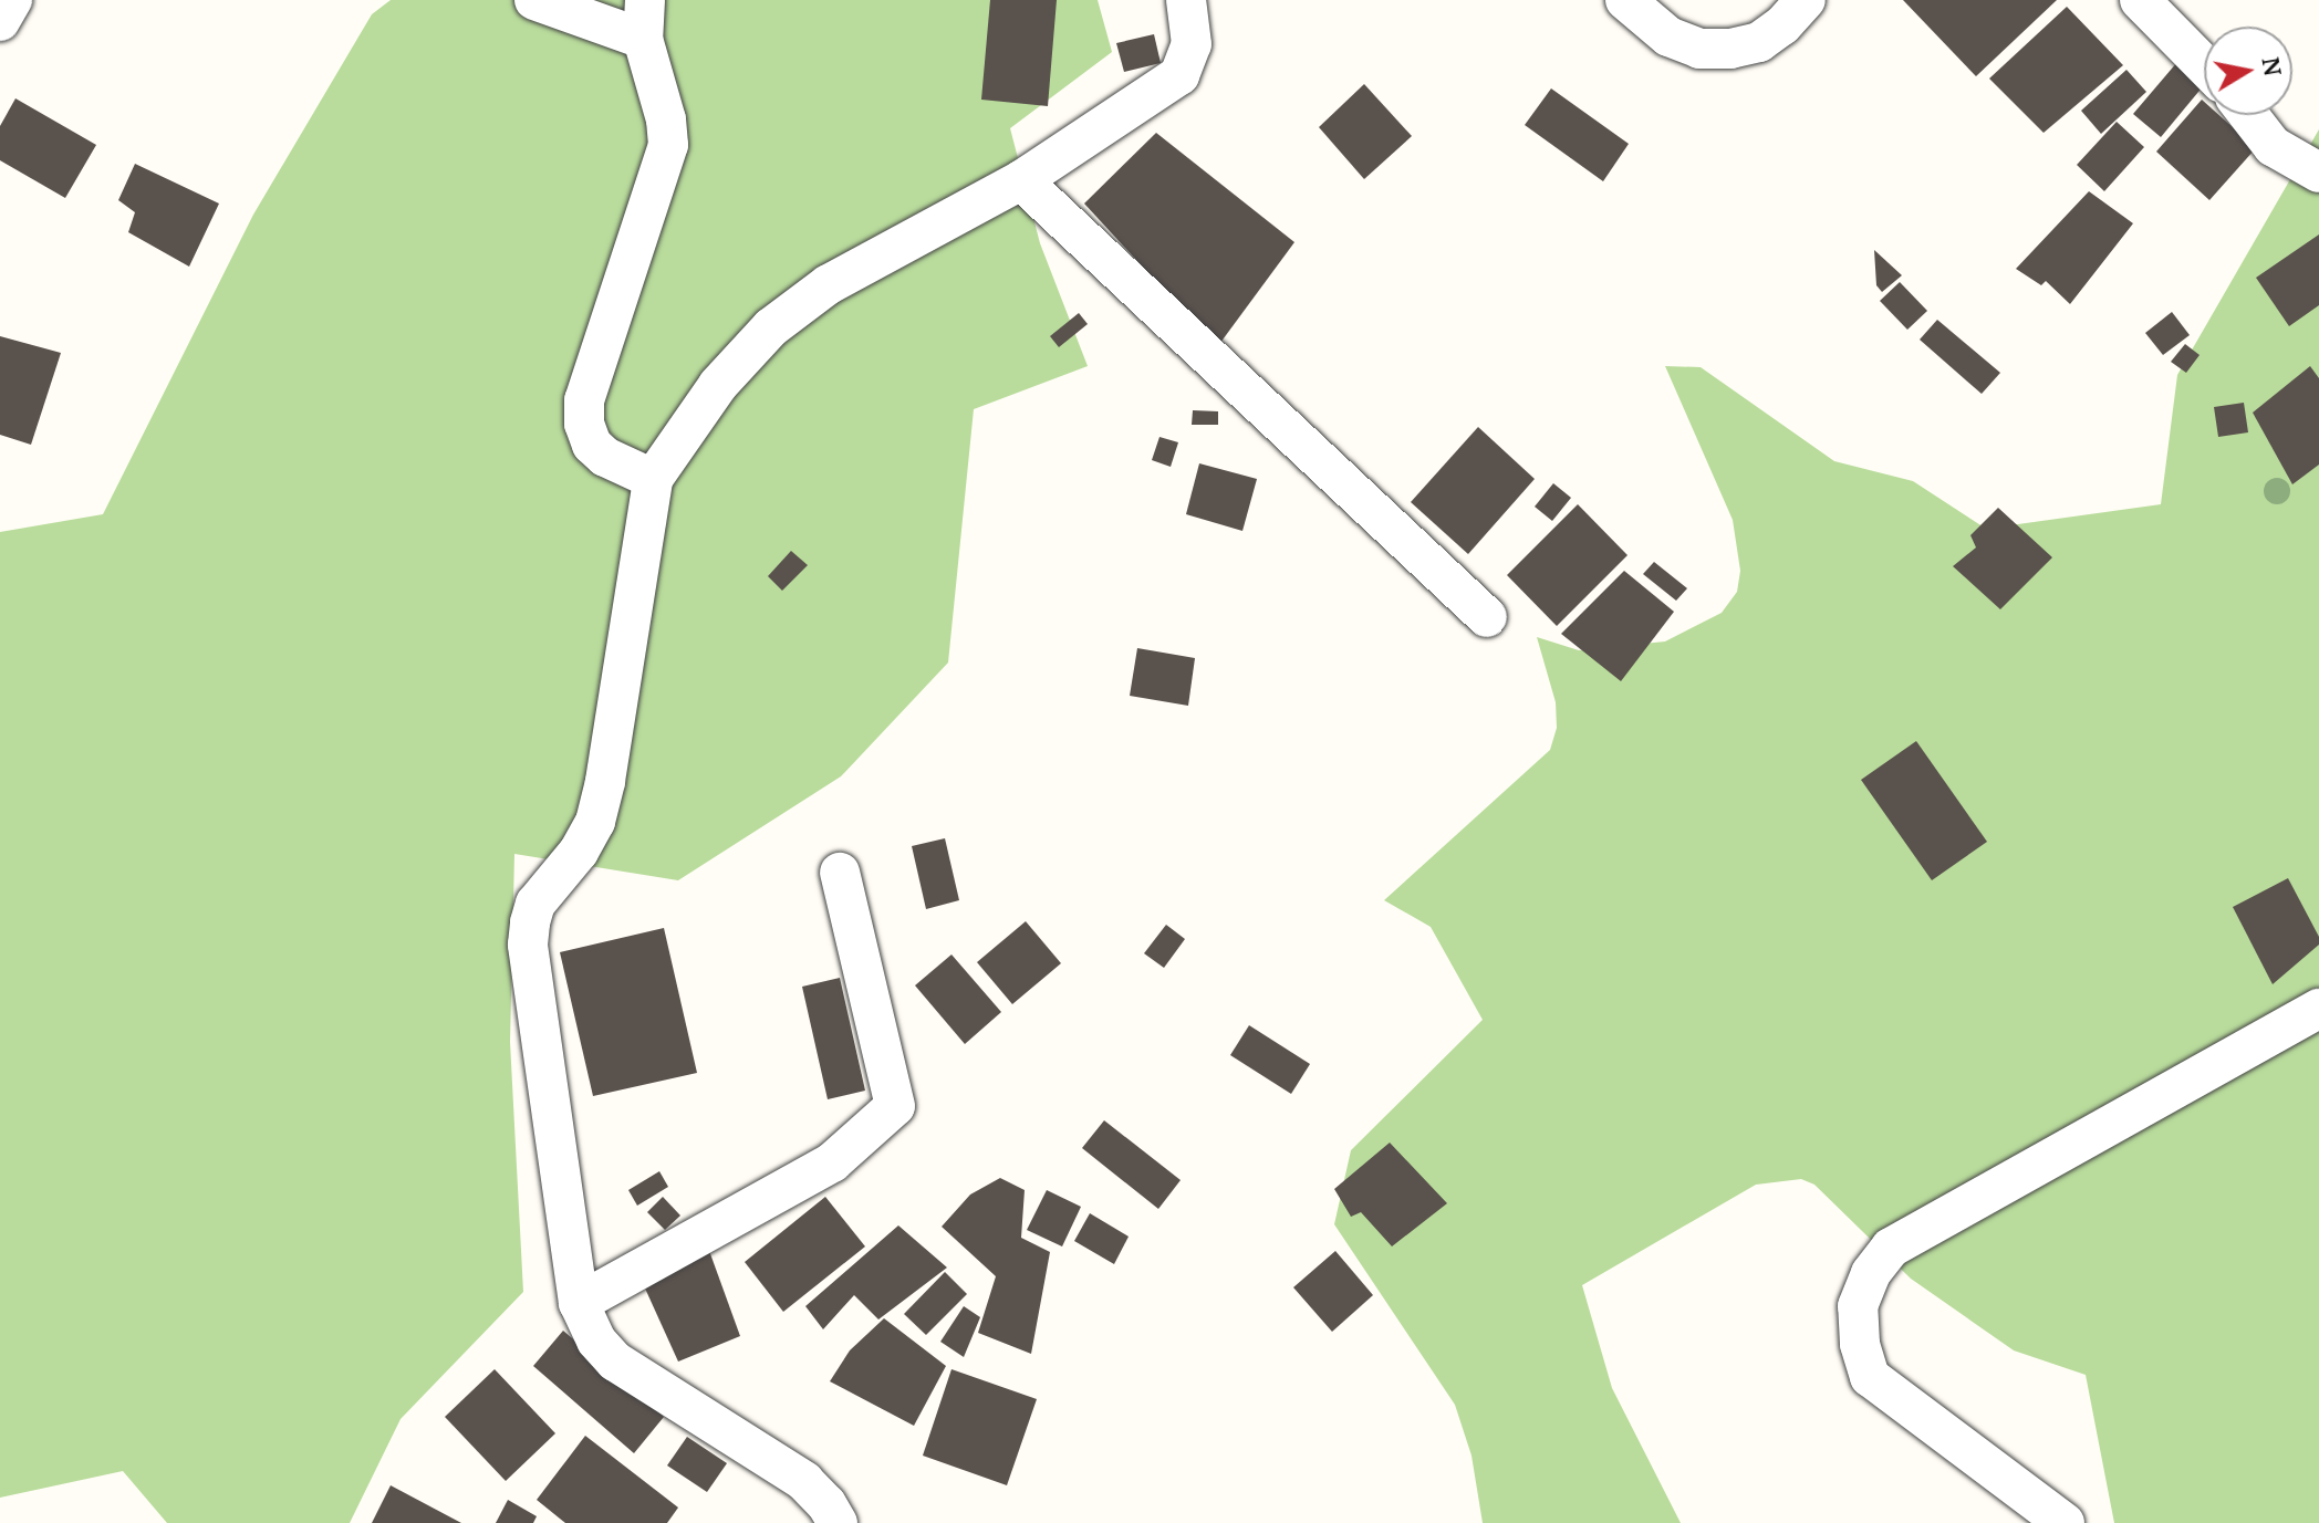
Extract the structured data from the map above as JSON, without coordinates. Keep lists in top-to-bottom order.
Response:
{
  "north": "right"
}
